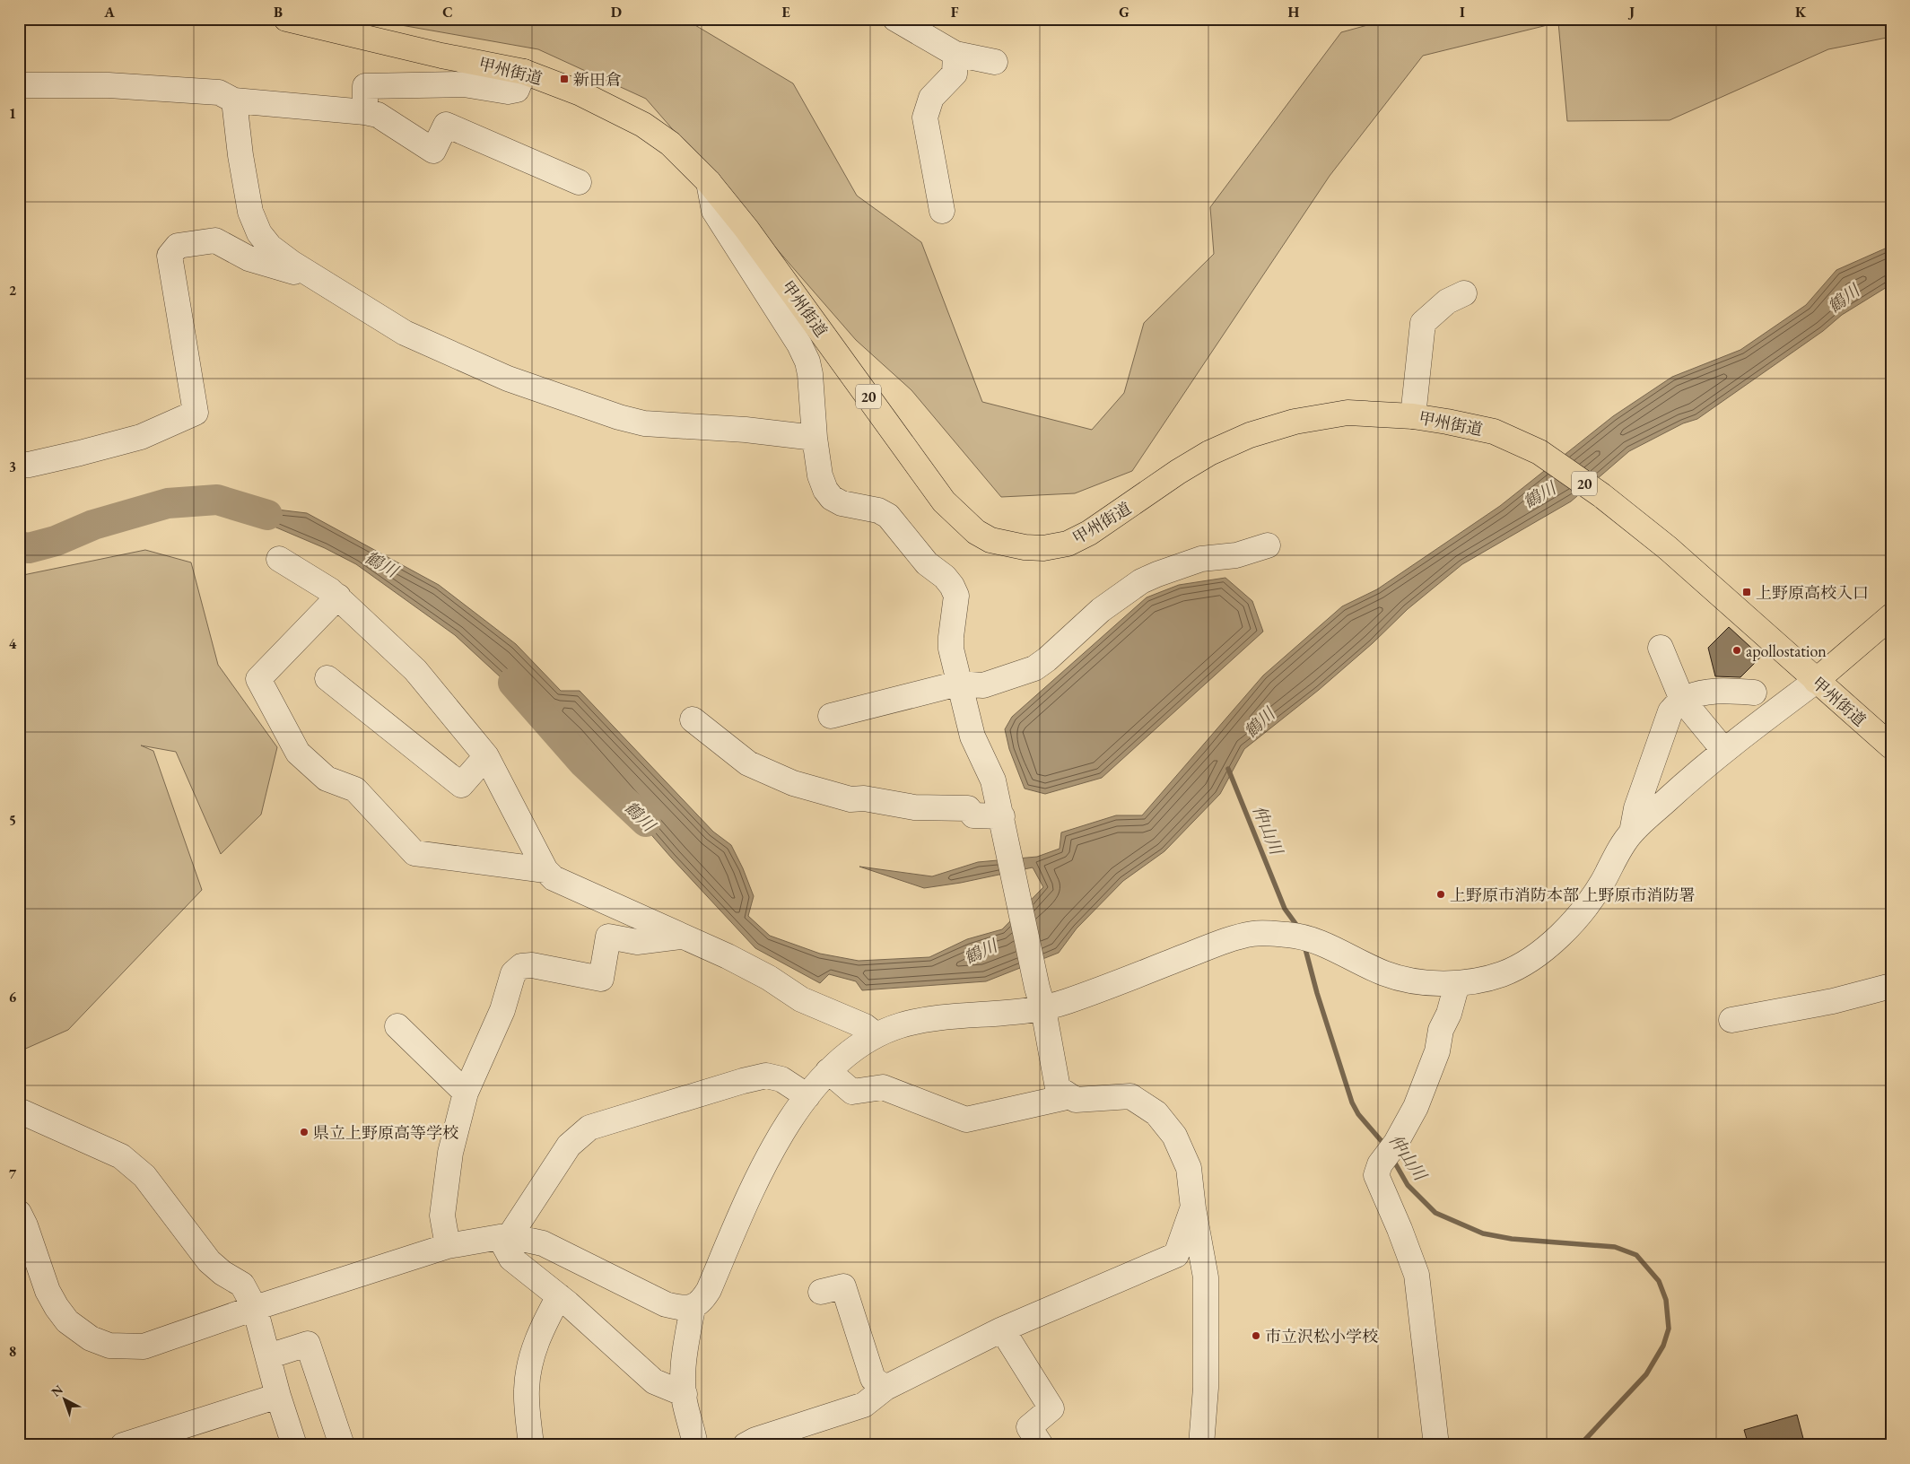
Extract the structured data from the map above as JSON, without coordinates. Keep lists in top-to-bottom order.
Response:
{
  "streets": {
    "main road": ["甲州街道", "20"]
  },
  "water": ["鶴川", "仲山川"],
  "places": {
    "transit": ["新田倉", "上野原高校入口"],
    "other": [
      "apollostation",
      "上野原市消防本部 上野原市消防署",
      "県立上野原高等学校",
      "市立沢松小学校"
    ]
  },
  "north": "top left",
  "grid": {
    "columns": [
      "A",
      "B",
      "C",
      "D",
      "E",
      "F",
      "G",
      "H",
      "I",
      "J",
      "K"
    ],
    "rows": [
      "1",
      "2",
      "3",
      "4",
      "5",
      "6",
      "7",
      "8"
    ]
  }
}
